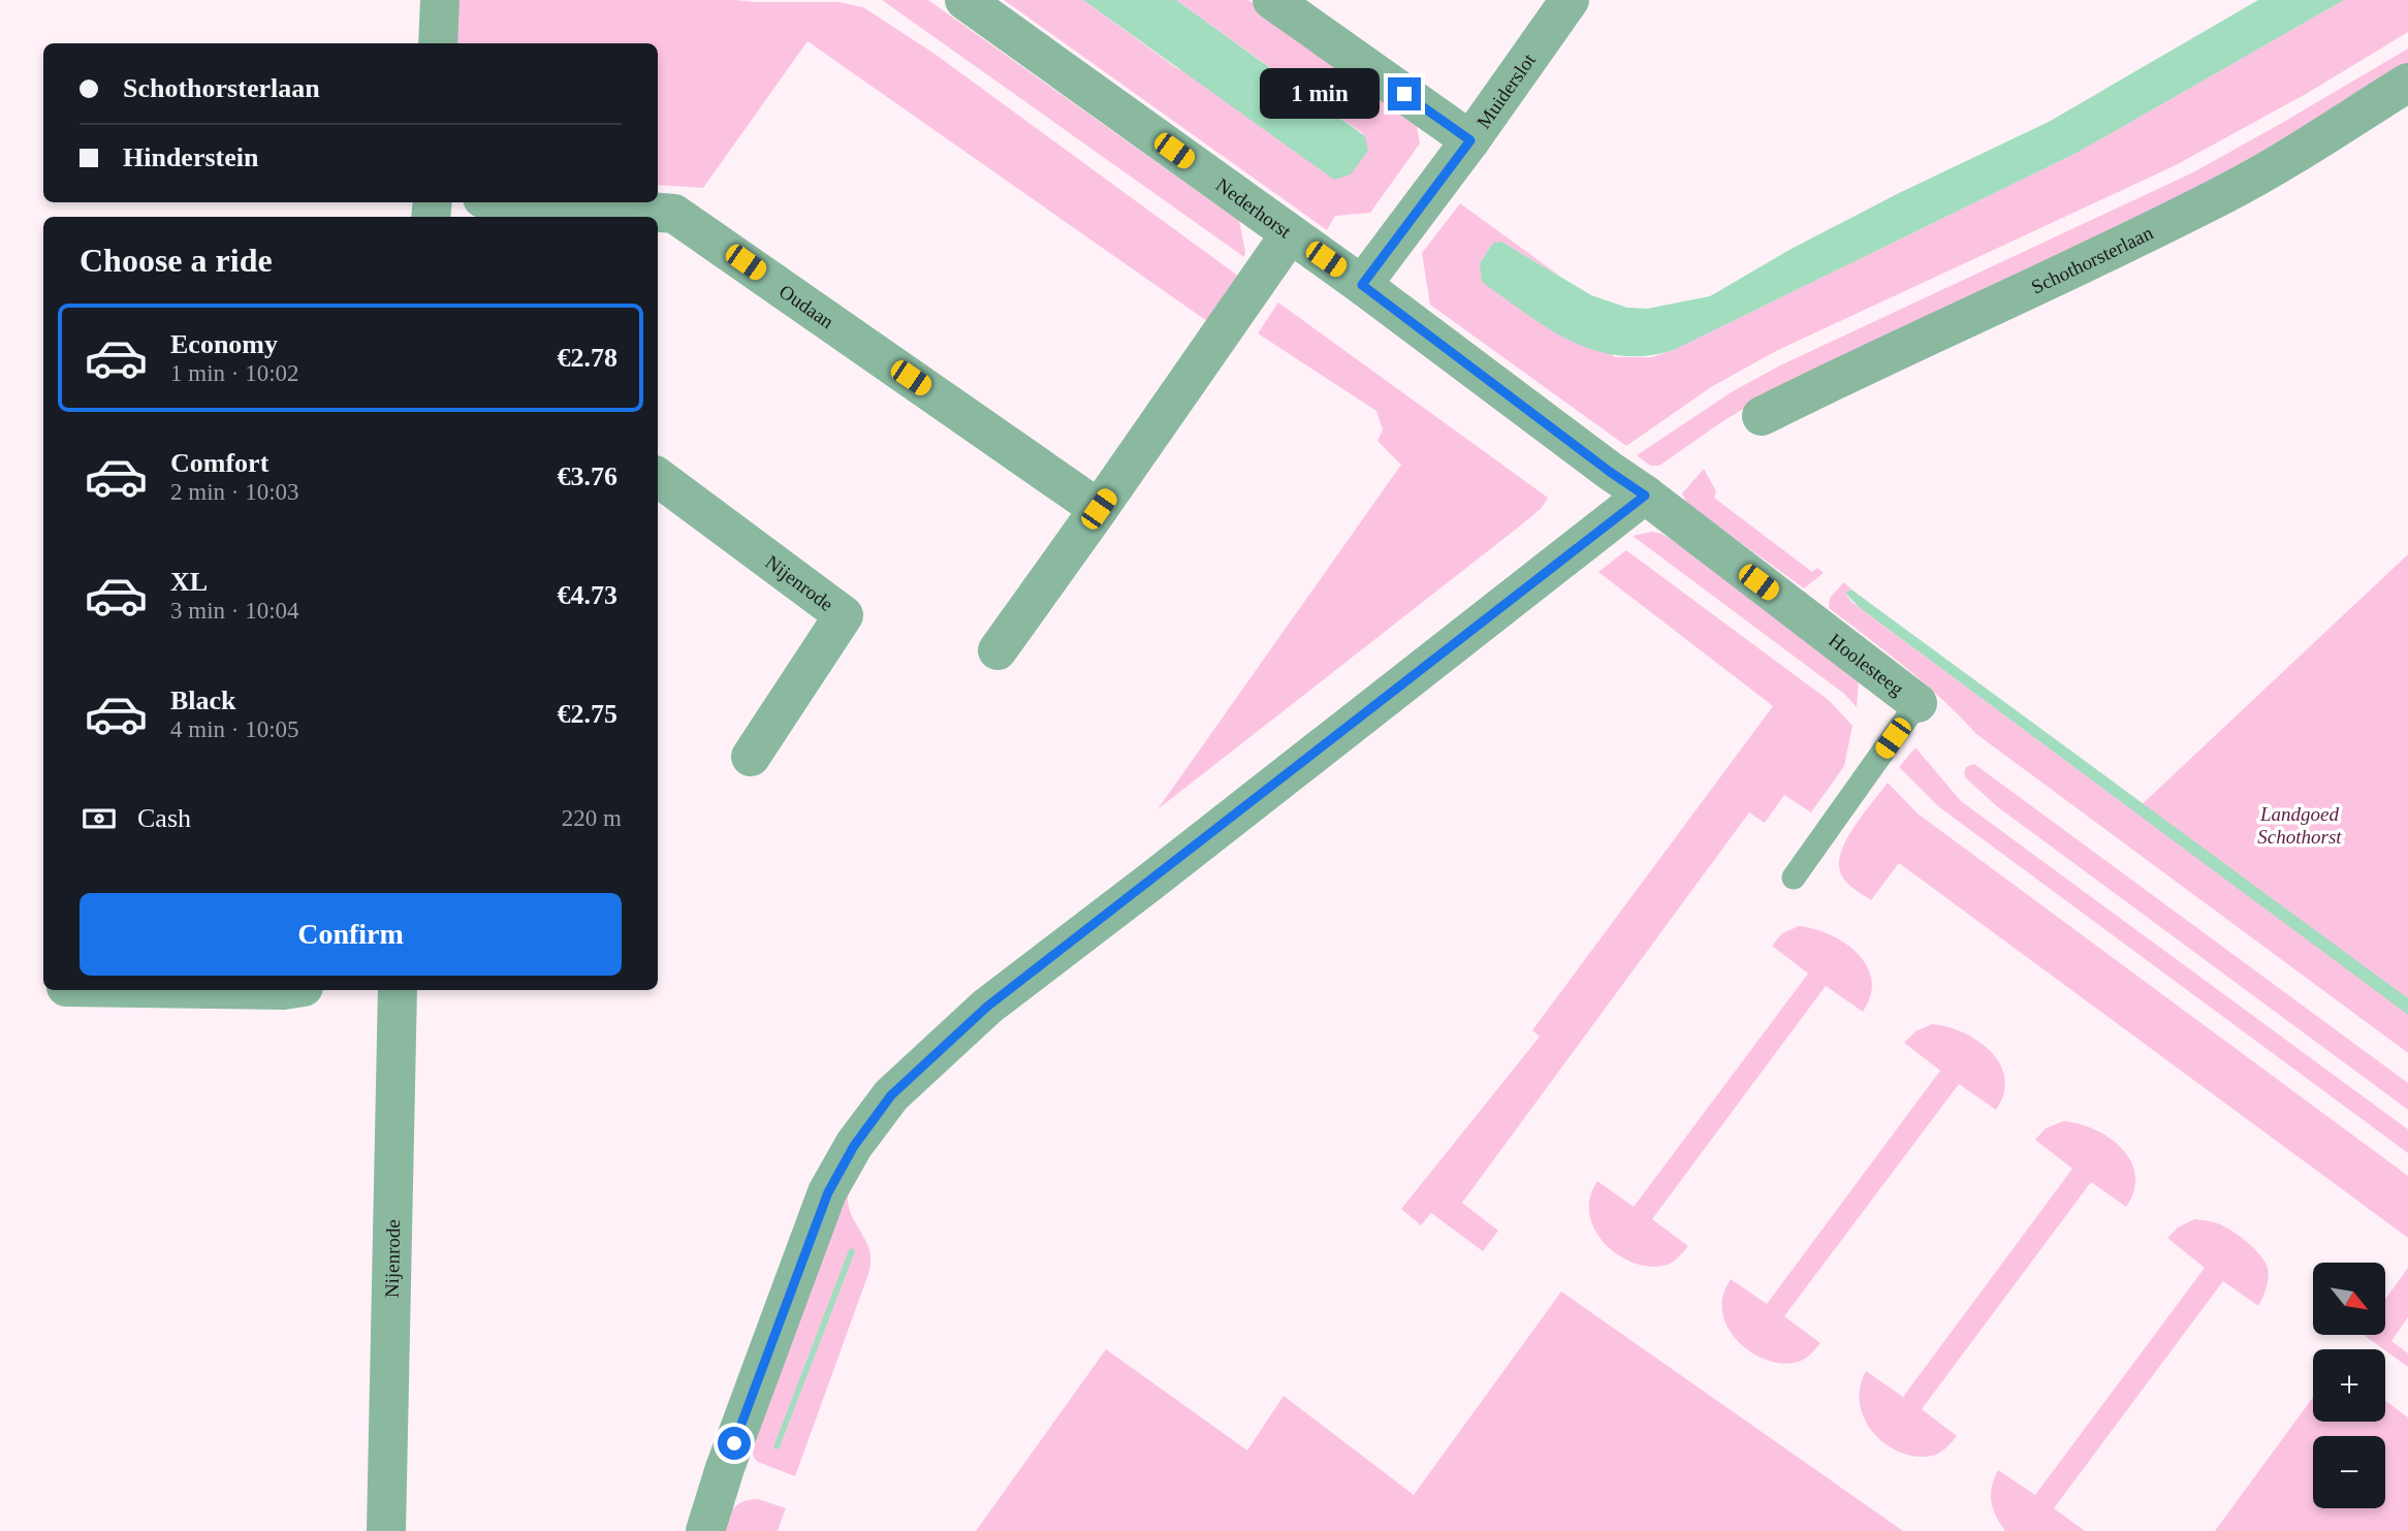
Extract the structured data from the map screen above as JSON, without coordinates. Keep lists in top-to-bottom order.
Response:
{
  "streets": {
    "street": [
      "Muiderslot",
      "Nederhorst",
      "Schothorsterlaan",
      "Oudaan",
      "Nijenrode",
      "Hoolesteeg"
    ]
  },
  "crossings": [
    ["Muiderslot", "Nederhorst"],
    ["Nederhorst", "Hoolesteeg"]
  ],
  "parks": ["Landgoed Schothorst"],
  "north": "bottom right",
  "page": {
    "banner": ["Schothorsterlaan", "Hinderstein"],
    "bubble": "1 min",
    "heading": "Choose a ride",
    "list": [
      {
        "name": "Economy",
        "note": "1 min · 10:02",
        "value": "€2.78"
      },
      {
        "name": "Comfort",
        "note": "2 min · 10:03",
        "value": "€3.76"
      },
      {
        "name": "XL",
        "note": "3 min · 10:04",
        "value": "€4.73"
      },
      {
        "name": "Black",
        "note": "4 min · 10:05",
        "value": "€2.75"
      }
    ],
    "pay": ["Cash", "220 m"],
    "buttons": "Confirm",
    "map_buttons": ["+", "−"]
  }
}
